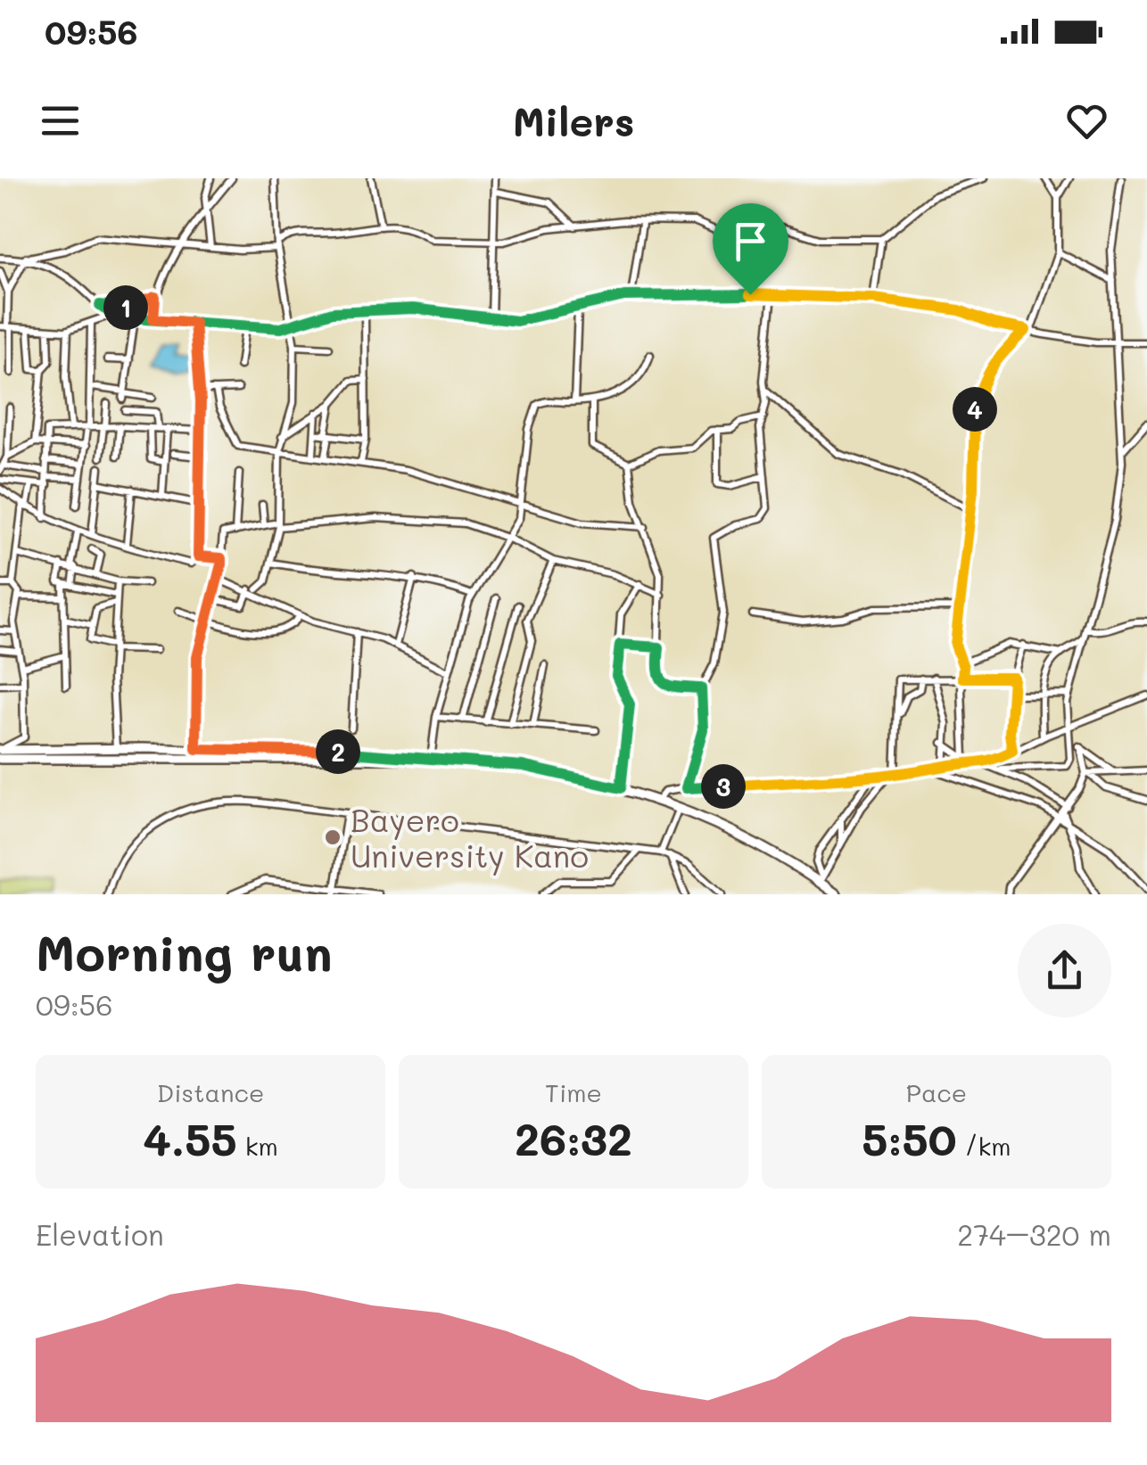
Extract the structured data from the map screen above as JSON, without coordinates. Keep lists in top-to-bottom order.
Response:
{
  "places": ["Bayero University Kano"],
  "page": {
    "status": "09:56",
    "header": "Milers",
    "pins": [
      "1",
      "4",
      "2",
      "3"
    ],
    "heading": ["Morning run", "09:56"],
    "stats": [
      ["Distance", "4.55 km"],
      ["Time", "26:32"],
      ["Pace", "5:50 /km"]
    ],
    "chart": ["Elevation", "274–320 m"]
  }
}
